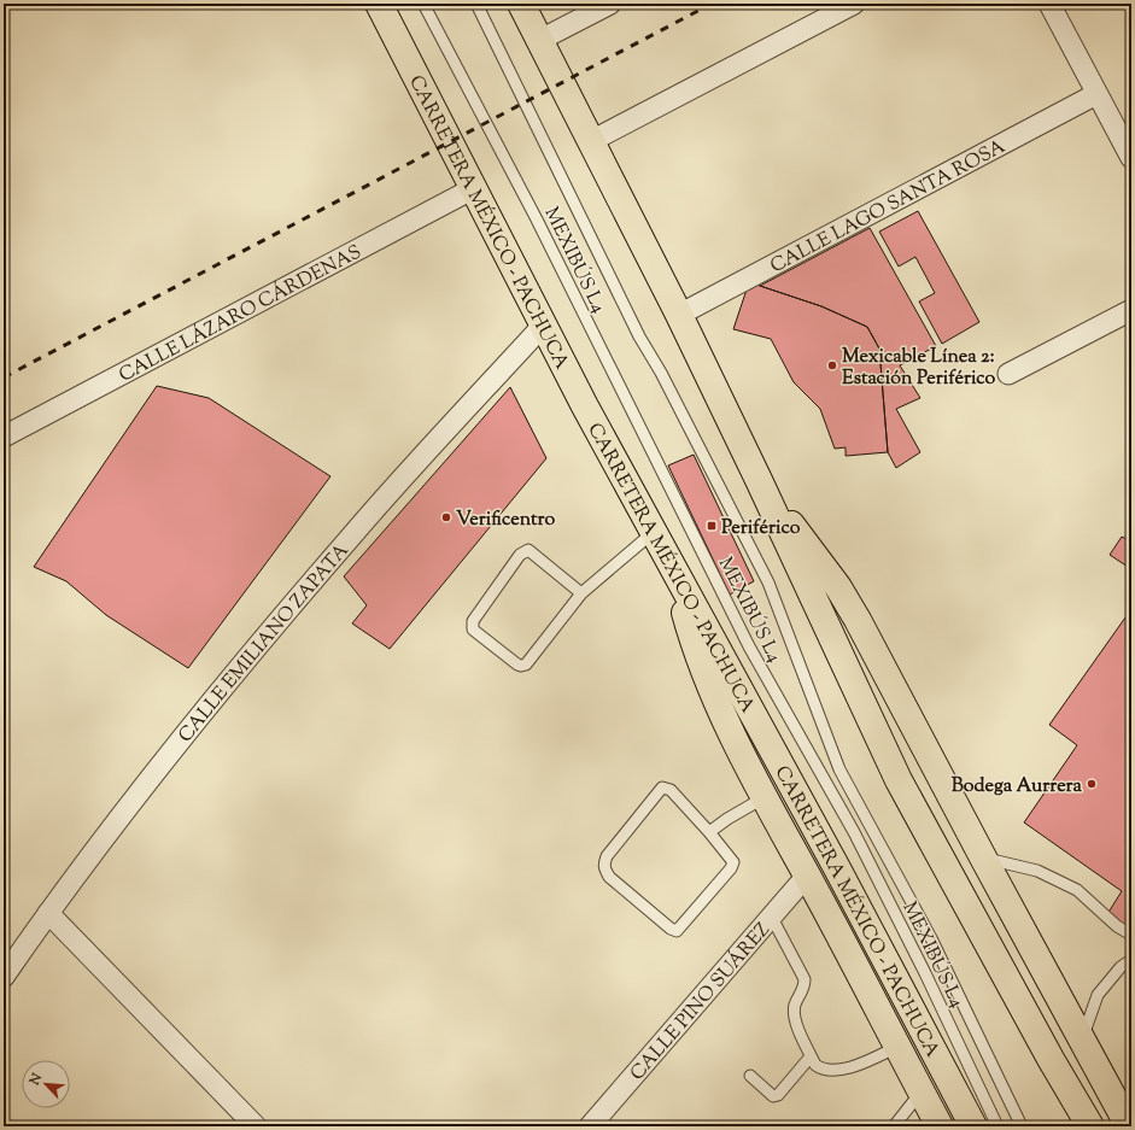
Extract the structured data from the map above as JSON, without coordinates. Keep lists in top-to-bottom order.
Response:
{
  "streets": {
    "highway": ["CARRETERA MÉXICO - PACHUCA"],
    "street": [
      "CALLE LAGO SANTA ROSA",
      "CALLE LÁZARO CÁRDENAS",
      "CALLE EMILIANO ZAPATA",
      "CALLE PINO SUÁREZ"
    ],
    "lane": ["MEXIBÚS L4"]
  },
  "crossings": [
    ["CARRETERA MÉXICO - PACHUCA", "CALLE LÁZARO CÁRDENAS"],
    ["CARRETERA MÉXICO - PACHUCA", "CALLE EMILIANO ZAPATA"]
  ],
  "places": {
    "other": ["Mexicable Línea 2: Estación Periférico", "Verificentro", "Bodega Aurrera"],
    "transit": ["Periférico"]
  },
  "north": "top left"
}
